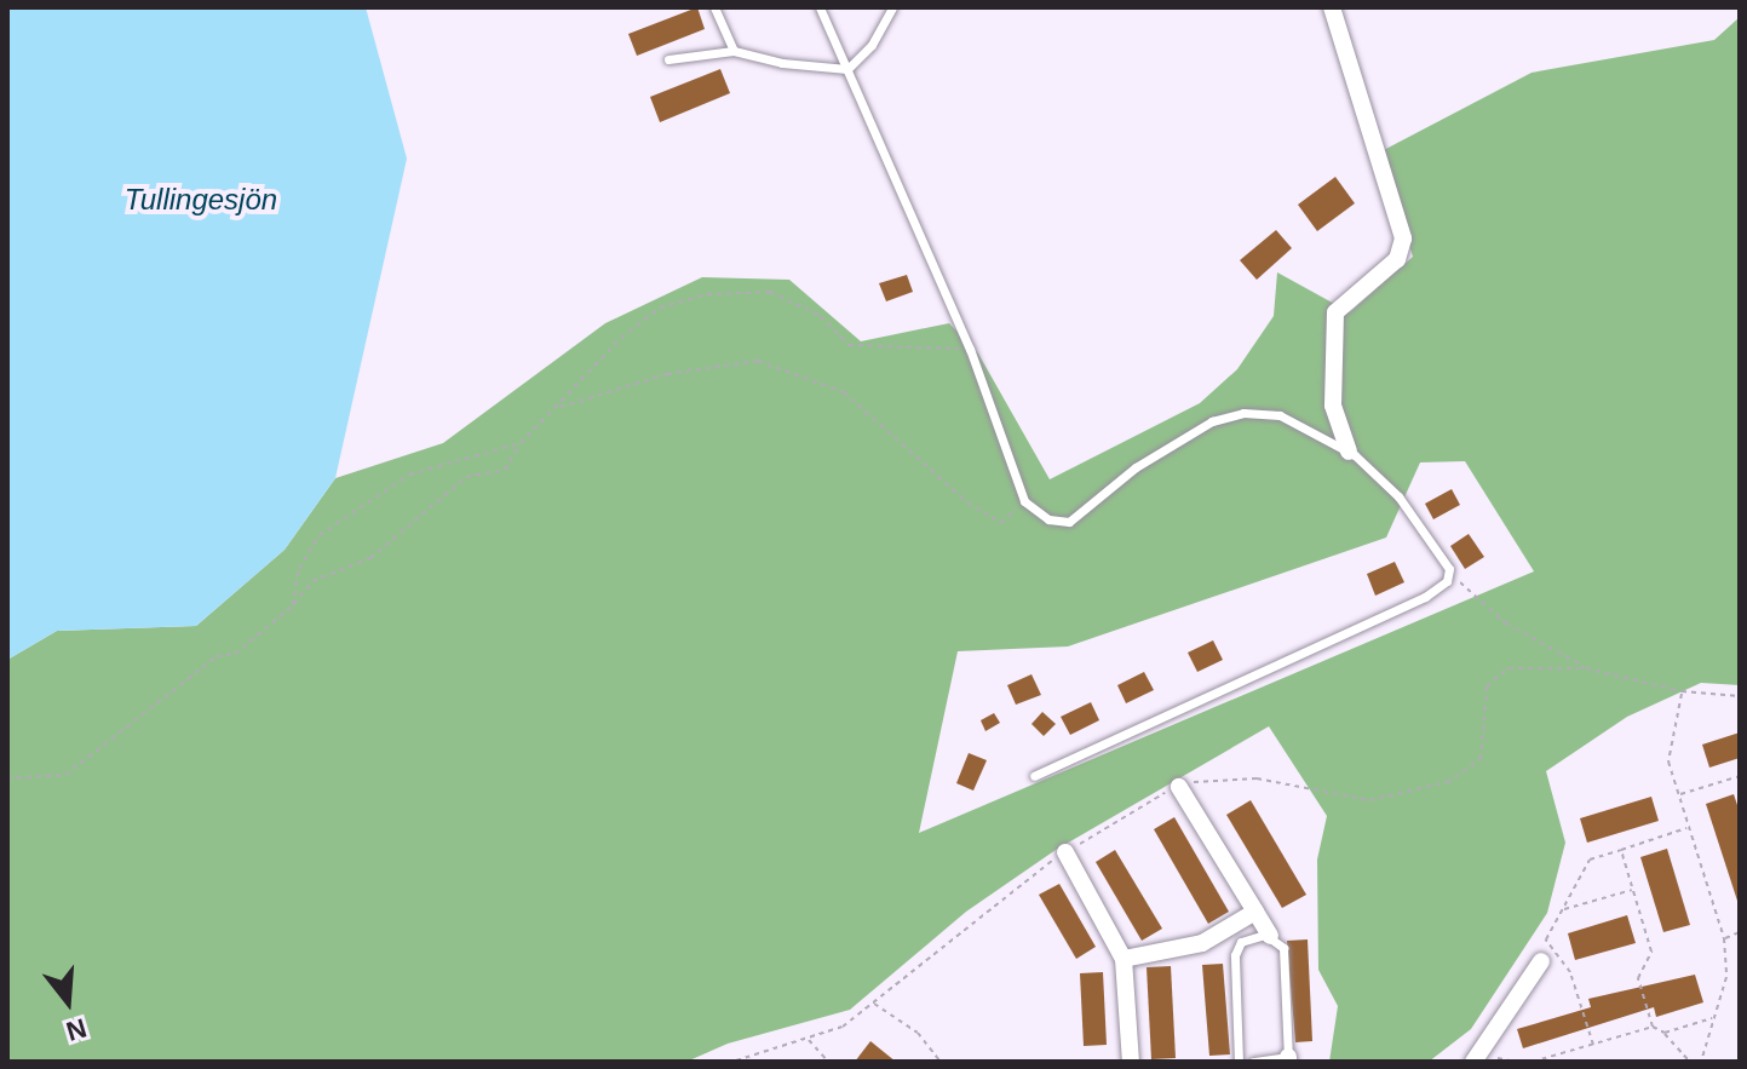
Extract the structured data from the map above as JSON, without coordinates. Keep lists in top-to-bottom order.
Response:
{
  "water": ["Tullingesjön"],
  "north": "bottom"
}
